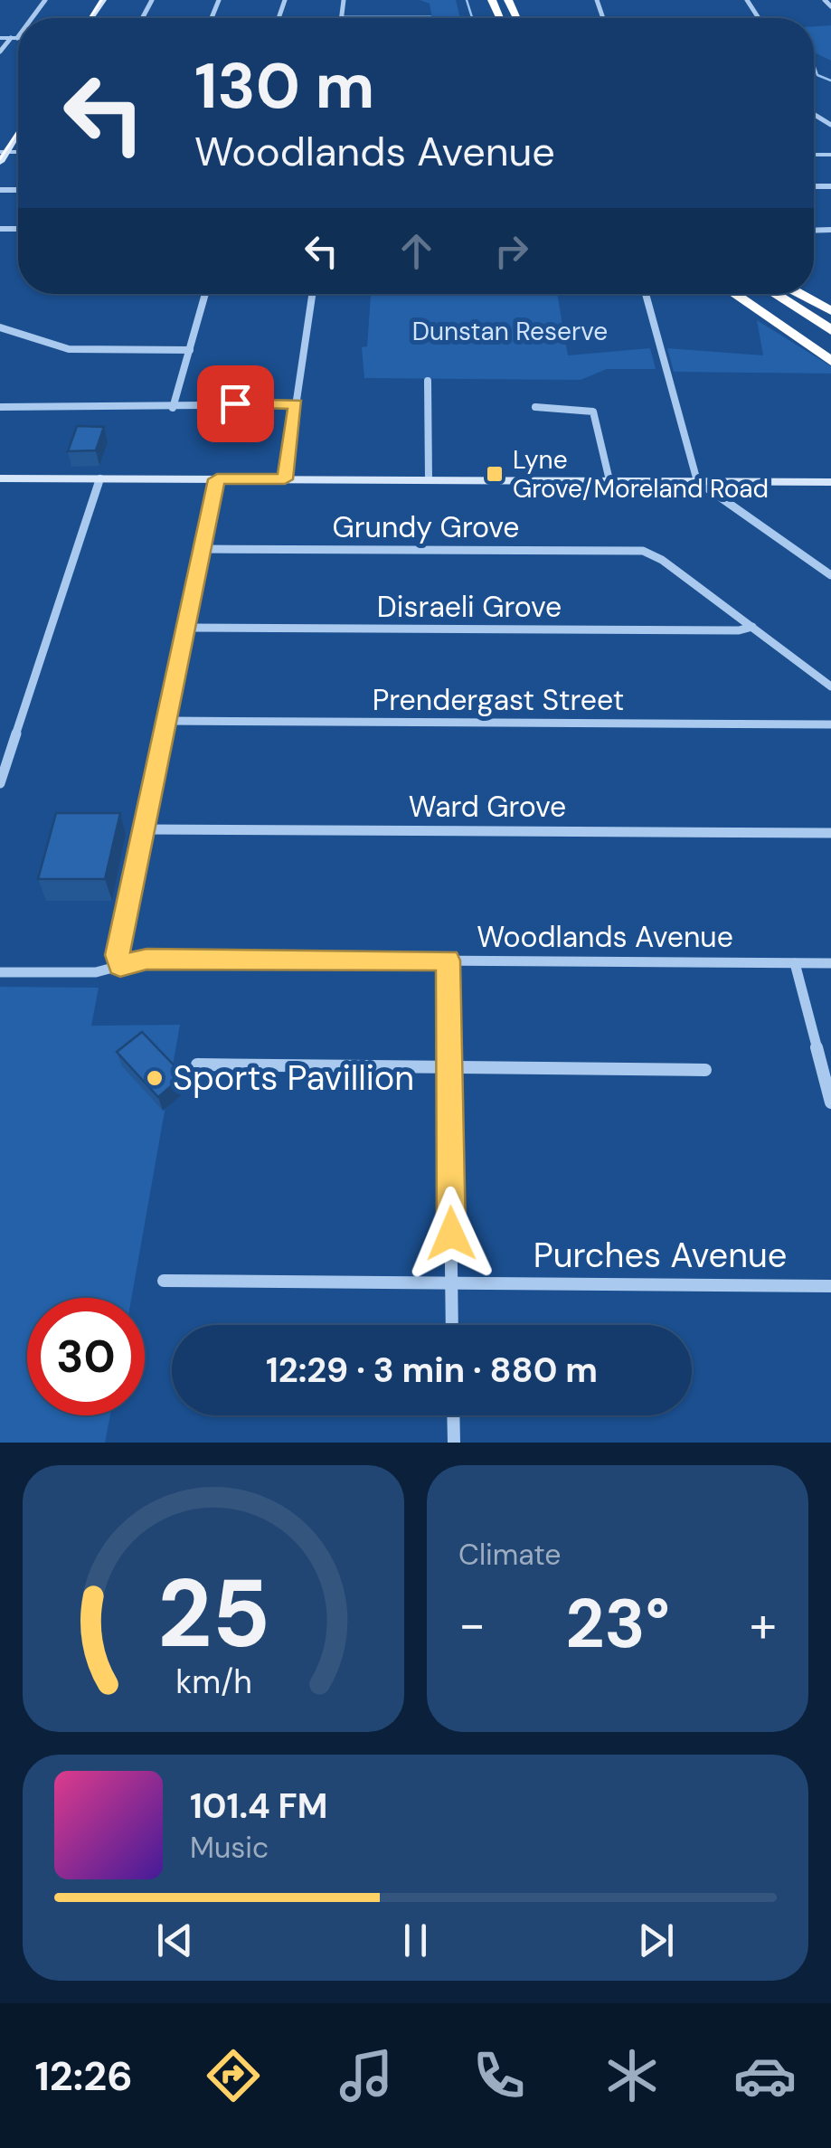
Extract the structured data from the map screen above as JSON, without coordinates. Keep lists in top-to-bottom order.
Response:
{
  "streets": {
    "street": [
      "Grundy Grove",
      "Disraeli Grove",
      "Prendergast Street",
      "Ward Grove",
      "Woodlands Avenue",
      "Purches Avenue"
    ]
  },
  "crossings": [
    ["Grundy Grove", "Disraeli Grove"]
  ],
  "parks": ["Dunstan Reserve"],
  "places": {
    "transit": ["Lyne Grove/Moreland Road"],
    "other": ["Sports Pavillion"]
  },
  "page": {
    "turn": ["130 m", "Woodlands Avenue"],
    "limit": "30",
    "trip": "12:29 · 3 min · 880 m",
    "tile": "Climate",
    "heat": ["−", "23°", "+"],
    "song": ["101.4 FM", "Music"],
    "tabs": "12:26",
    "gauge": ["25", "km/h"]
  }
}
